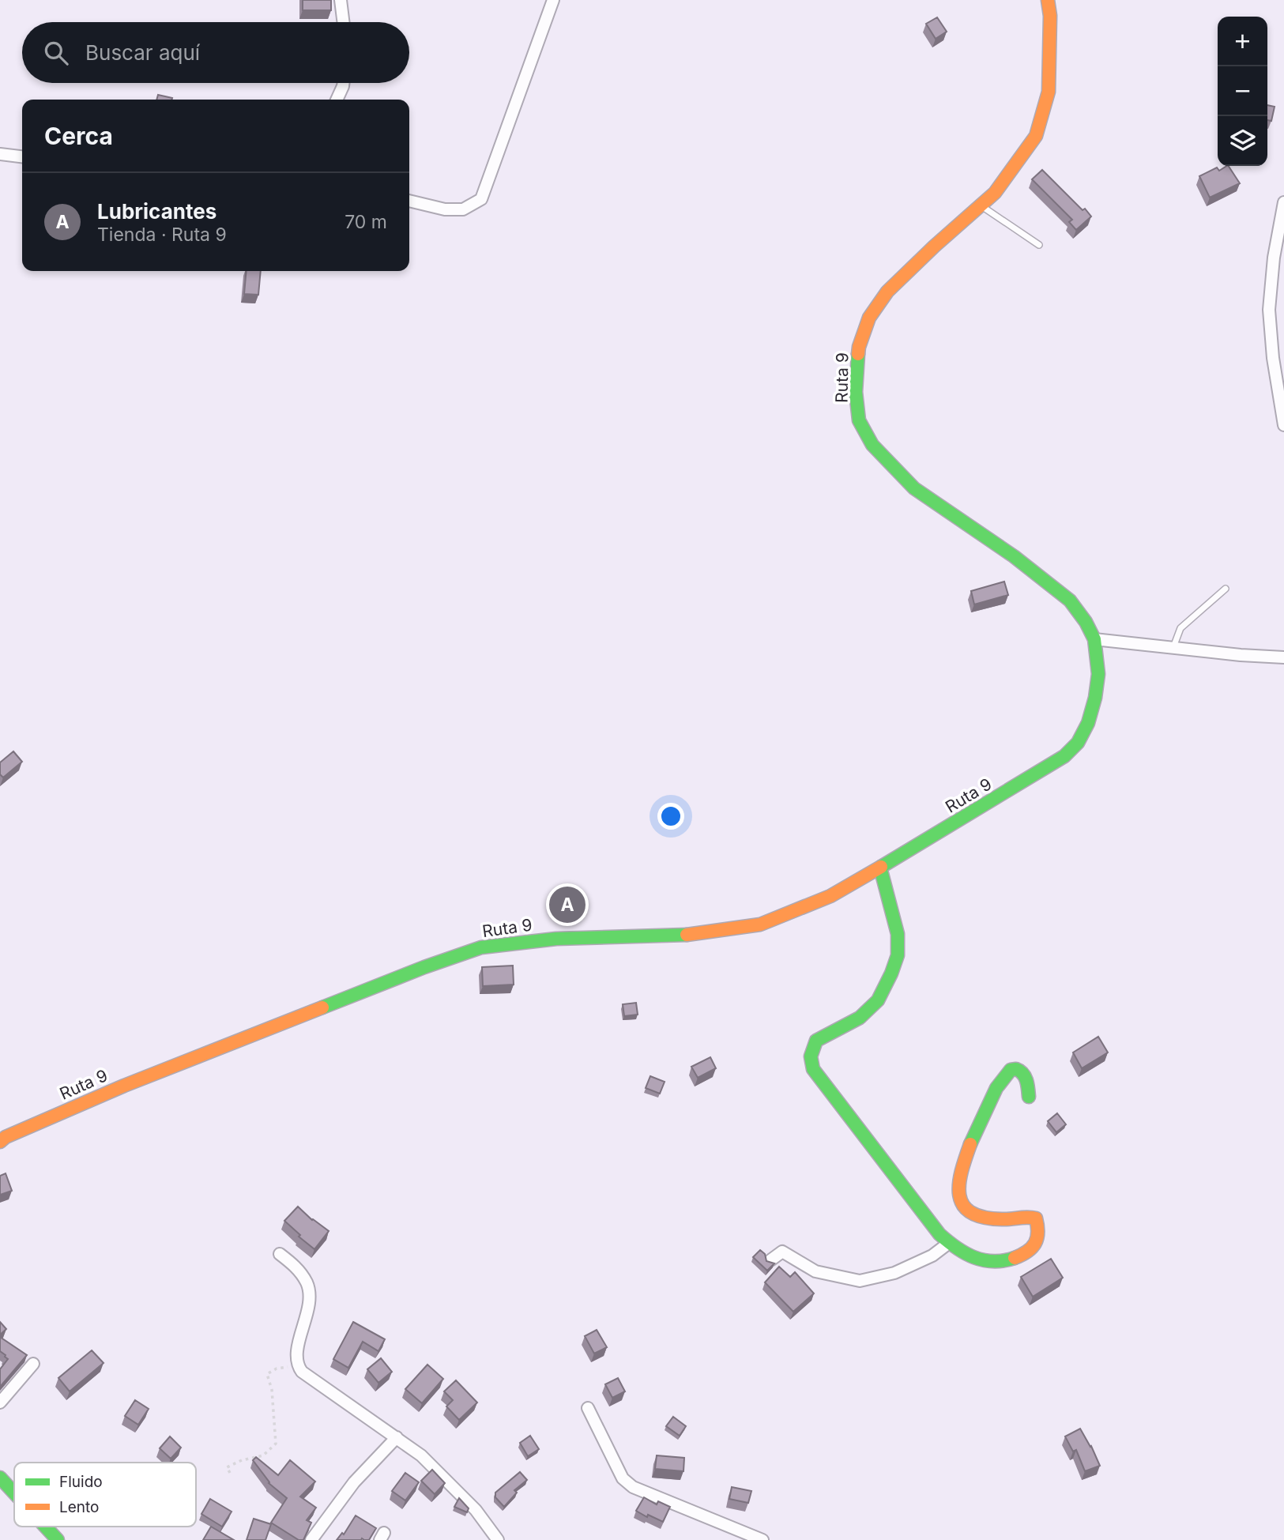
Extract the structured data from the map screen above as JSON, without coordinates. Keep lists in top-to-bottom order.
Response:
{
  "streets": {
    "main road": ["Ruta 9"]
  },
  "legend": ["Fluido", "Lento"],
  "page": {
    "map_buttons": ["+", "−"],
    "search": "Buscar aquí",
    "heading": "Cerca",
    "list": [
      {
        "mark": "A",
        "name": "Lubricantes",
        "note": "Tienda · Ruta 9",
        "value": "70 m"
      }
    ],
    "pins": "A"
  }
}
